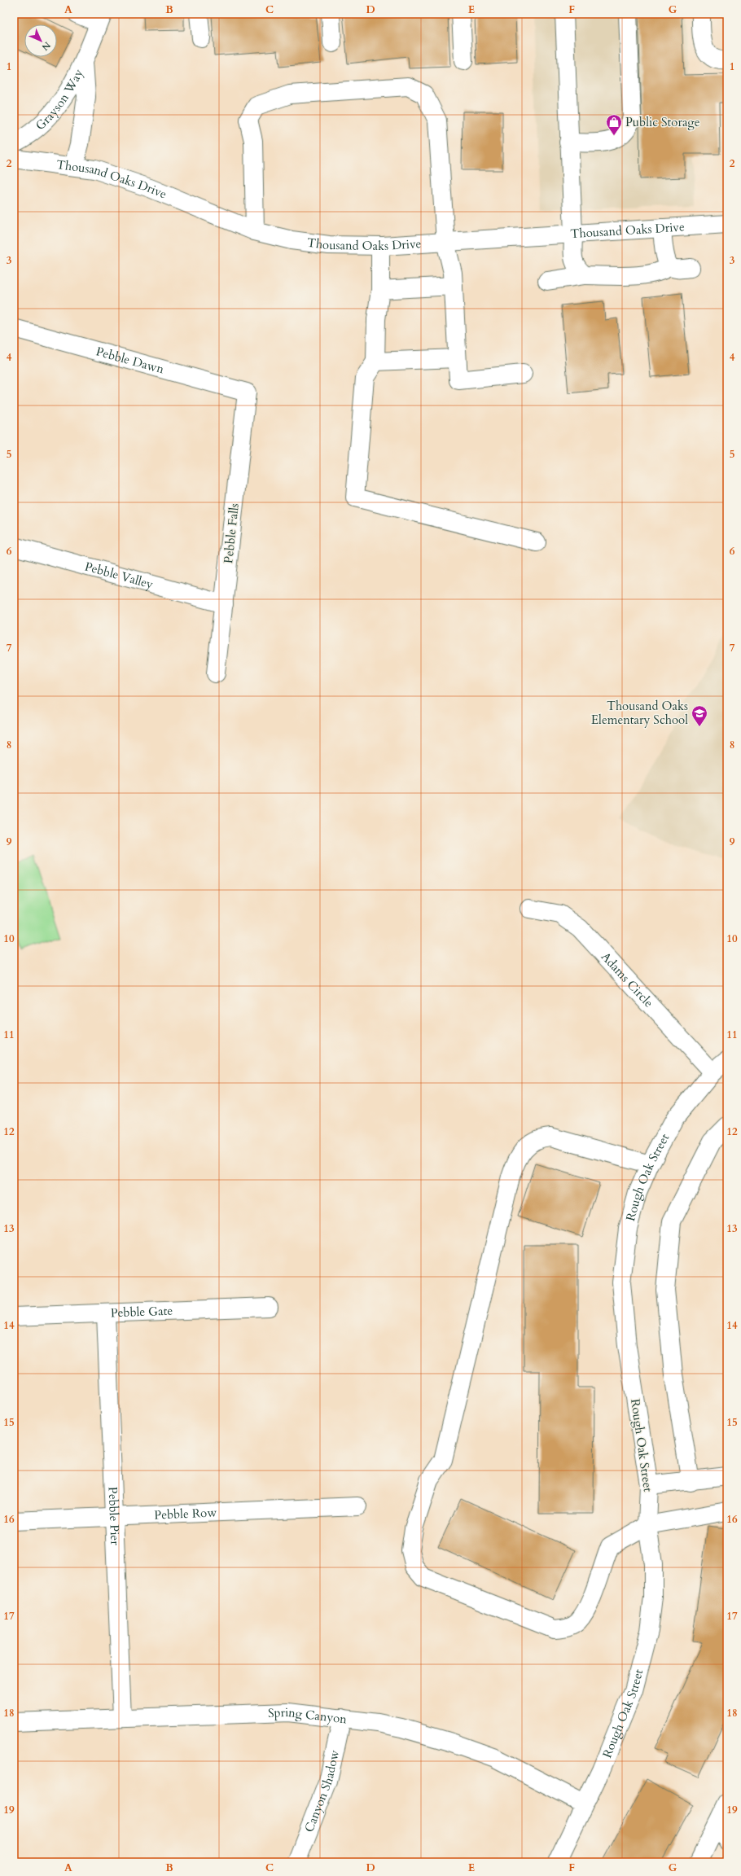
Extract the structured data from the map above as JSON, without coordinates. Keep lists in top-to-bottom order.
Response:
{
  "streets": {
    "street": [
      "Grayson Way",
      "Thousand Oaks Drive",
      "Pebble Dawn",
      "Pebble Falls",
      "Pebble Valley",
      "Adams Circle",
      "Rough Oak Street",
      "Pebble Gate",
      "Pebble Row",
      "Pebble Pier",
      "Spring Canyon",
      "Canyon Shadow"
    ]
  },
  "crossings": [
    ["Grayson Way", "Thousand Oaks Drive"],
    ["Pebble Dawn", "Pebble Falls"],
    ["Pebble Falls", "Pebble Valley"],
    ["Adams Circle", "Rough Oak Street"],
    ["Rough Oak Street", "Spring Canyon"],
    ["Pebble Gate", "Pebble Pier"],
    ["Pebble Row", "Pebble Pier"],
    ["Pebble Pier", "Spring Canyon"],
    ["Spring Canyon", "Canyon Shadow"]
  ],
  "places": {
    "shop": ["Public Storage"],
    "school or university": ["Thousand Oaks Elementary School"]
  },
  "north": "bottom right",
  "grid": {
    "columns": [
      "A",
      "B",
      "C",
      "D",
      "E",
      "F",
      "G"
    ],
    "rows": [
      "1",
      "2",
      "3",
      "4",
      "5",
      "6",
      "7",
      "8",
      "9",
      "10",
      "11",
      "12",
      "13",
      "14",
      "15",
      "16",
      "17",
      "18",
      "19"
    ]
  }
}
